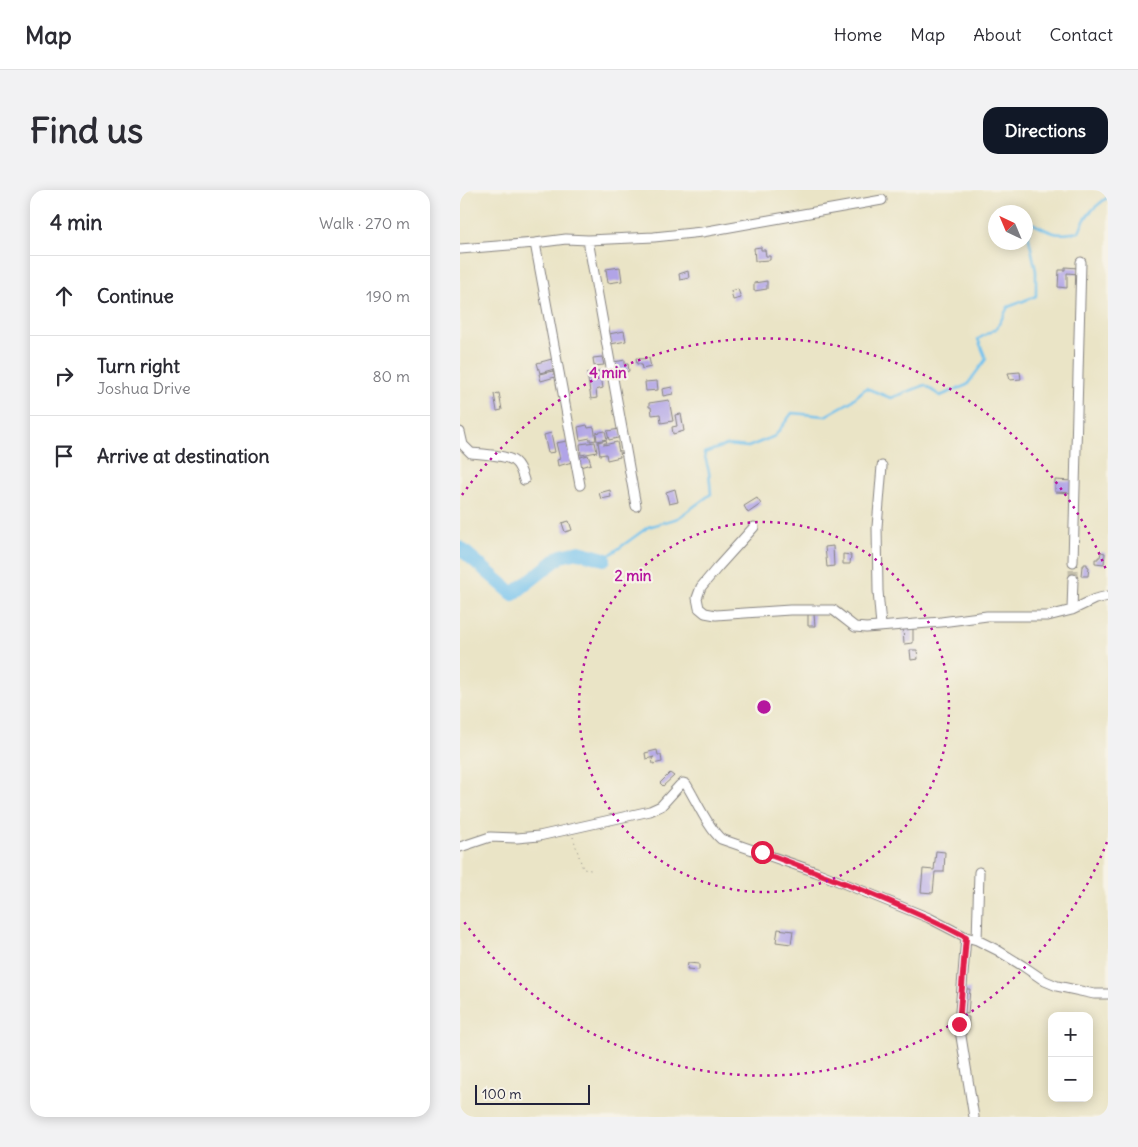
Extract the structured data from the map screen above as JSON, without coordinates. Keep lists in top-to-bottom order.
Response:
{
  "scale_bar": "100 m",
  "north": "top left",
  "page": {
    "header": "Map",
    "nav": [
      "Home",
      "Map",
      "About",
      "Contact"
    ],
    "buttons": "Directions",
    "title": "Find us",
    "heading": ["4 min", "Walk · 270 m"],
    "list": [
      ["Continue", "190 m"],
      ["Turn right", "Joshua Drive", "80 m"],
      "Arrive at destination"
    ],
    "map_buttons": ["+", "−"],
    "scale": "100 m"
  },
  "rings": ["4 min", "2 min"]
}
